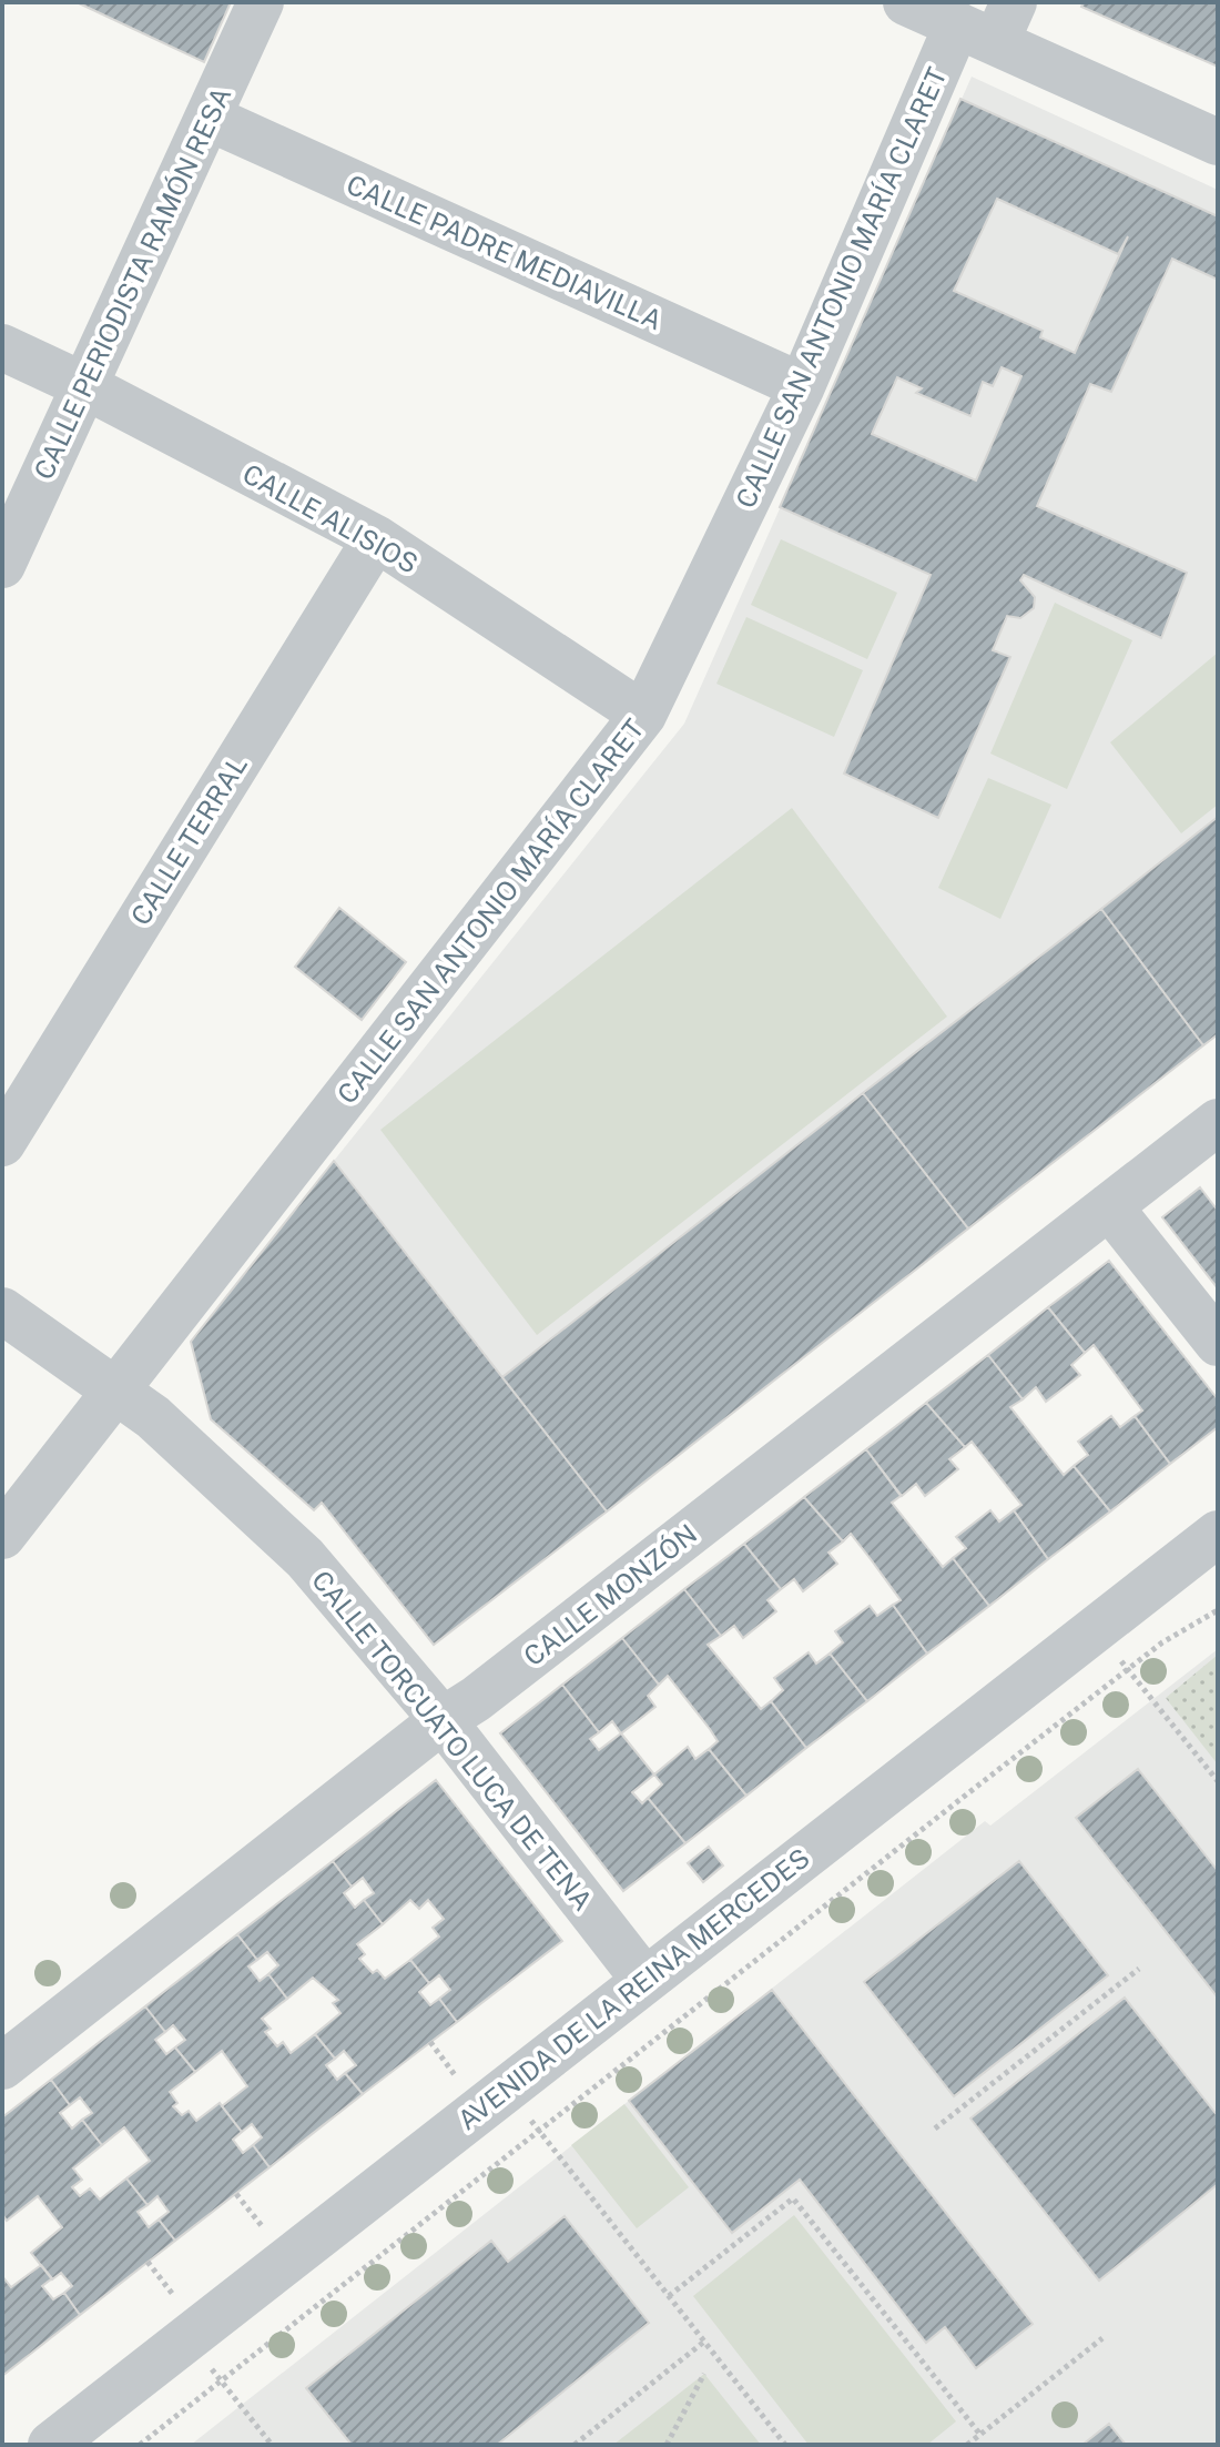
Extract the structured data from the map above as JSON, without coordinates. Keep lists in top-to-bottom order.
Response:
{
  "streets": {
    "street": [
      "CALLE PADRE MEDIAVILLA",
      "CALLE PERIODISTA RAMÓN RESA",
      "CALLE SAN ANTONIO MARÍA CLARET",
      "CALLE ALISIOS",
      "CALLE TERRAL",
      "CALLE MONZÓN",
      "CALLE TORCUATO LUCA DE TENA",
      "AVENIDA DE LA REINA MERCEDES"
    ]
  },
  "crossings": [
    ["CALLE PADRE MEDIAVILLA", "CALLE PERIODISTA RAMÓN RESA"],
    ["CALLE PADRE MEDIAVILLA", "CALLE SAN ANTONIO MARÍA CLARET"],
    ["CALLE PERIODISTA RAMÓN RESA", "CALLE ALISIOS"],
    ["CALLE SAN ANTONIO MARÍA CLARET", "CALLE ALISIOS"],
    ["CALLE SAN ANTONIO MARÍA CLARET", "CALLE TORCUATO LUCA DE TENA"],
    ["CALLE ALISIOS", "CALLE TERRAL"],
    ["CALLE MONZÓN", "CALLE TORCUATO LUCA DE TENA"],
    ["CALLE TORCUATO LUCA DE TENA", "AVENIDA DE LA REINA MERCEDES"]
  ]
}
